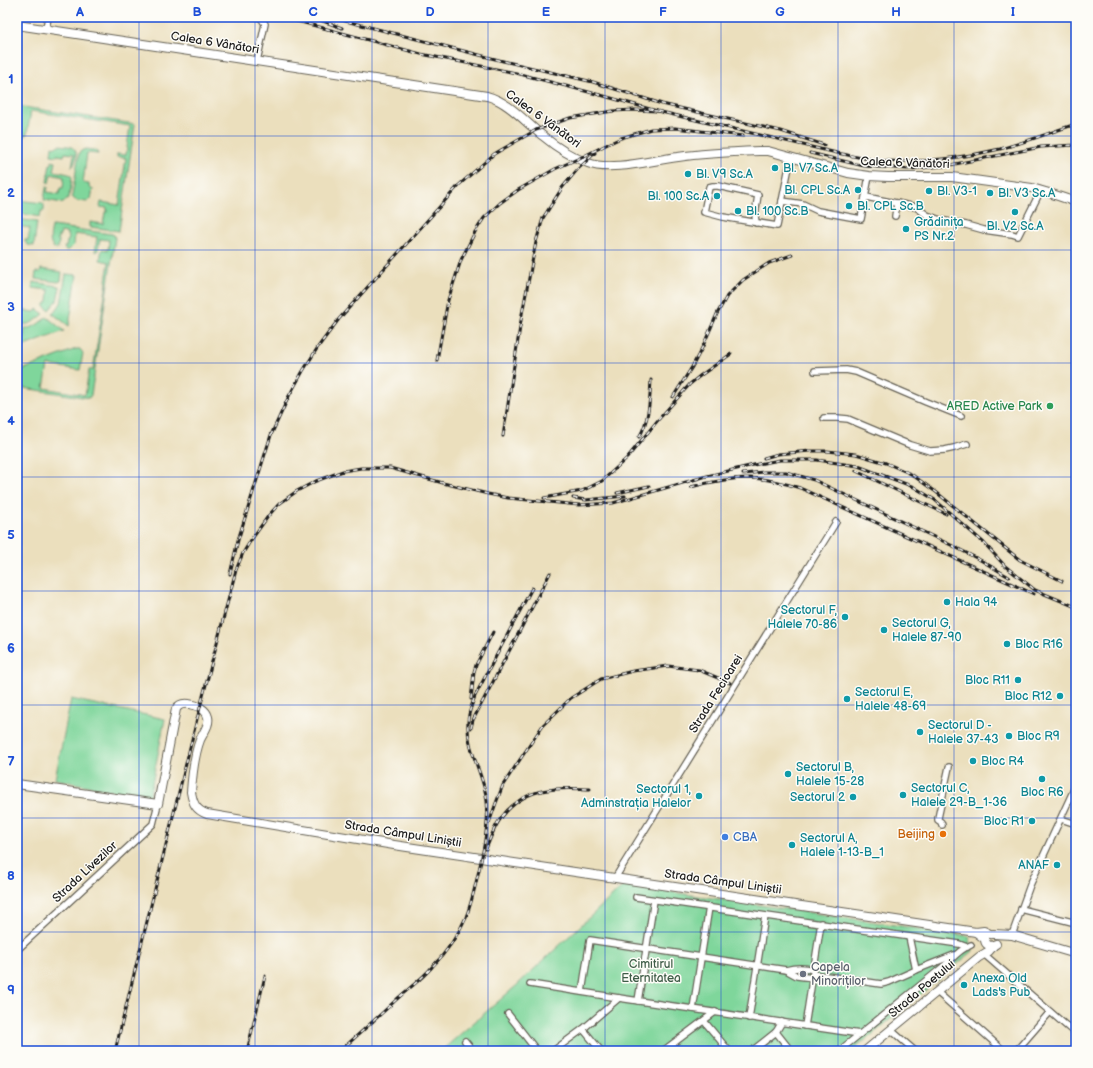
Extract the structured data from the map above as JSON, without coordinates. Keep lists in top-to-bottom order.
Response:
{
  "streets": {
    "street": [
      "Calea 6 Vânători",
      "Strada Fecioarei",
      "Strada Câmpul Liniștii",
      "Strada Livezilor",
      "Strada Poetului"
    ]
  },
  "crossings": [
    ["Strada Fecioarei", "Strada Câmpul Liniștii"],
    ["Strada Câmpul Liniștii", "Strada Livezilor"]
  ],
  "parks": ["Cimitirul Eternitatea"],
  "places": [
    "Bl. V7 Sc.A",
    "Bl. V9 Sc.A",
    "Bl. CPL Sc.A",
    "Bl. V3-1",
    "Bl. V3 Sc.A",
    "Bl. 100 Sc.A",
    "Bl. CPL Sc.B",
    "Bl. 100 Sc.B",
    "Bl. V2 Sc.A",
    "Grădinița PS Nr.2",
    "ARED Active Park",
    "Hala 94",
    "Sectorul F, Halele 70-86",
    "Sectorul G, Halele 87-90",
    "Bloc R16",
    "Bloc R11",
    "Bloc R12",
    "Sectorul E, Halele 48-69",
    "Sectorul D - Halele 37-43",
    "Bloc R9",
    "Bloc R4",
    "Sectorul B, Halele 15-28",
    "Bloc R6",
    "Sectorul C, Halele 29-B_1-36",
    "Sectorul 1, Adminstrația Halelor",
    "Sectorul 2",
    "Bloc R1",
    "Beijing",
    "CBA",
    "Sectorul A, Halele 1-13-B_1",
    "ANAF",
    "Capela Minoriților",
    "Anexa Old Lads's Pub"
  ],
  "grid": {
    "columns": [
      "A",
      "B",
      "C",
      "D",
      "E",
      "F",
      "G",
      "H",
      "I"
    ],
    "rows": [
      "1",
      "2",
      "3",
      "4",
      "5",
      "6",
      "7",
      "8",
      "9"
    ]
  }
}
